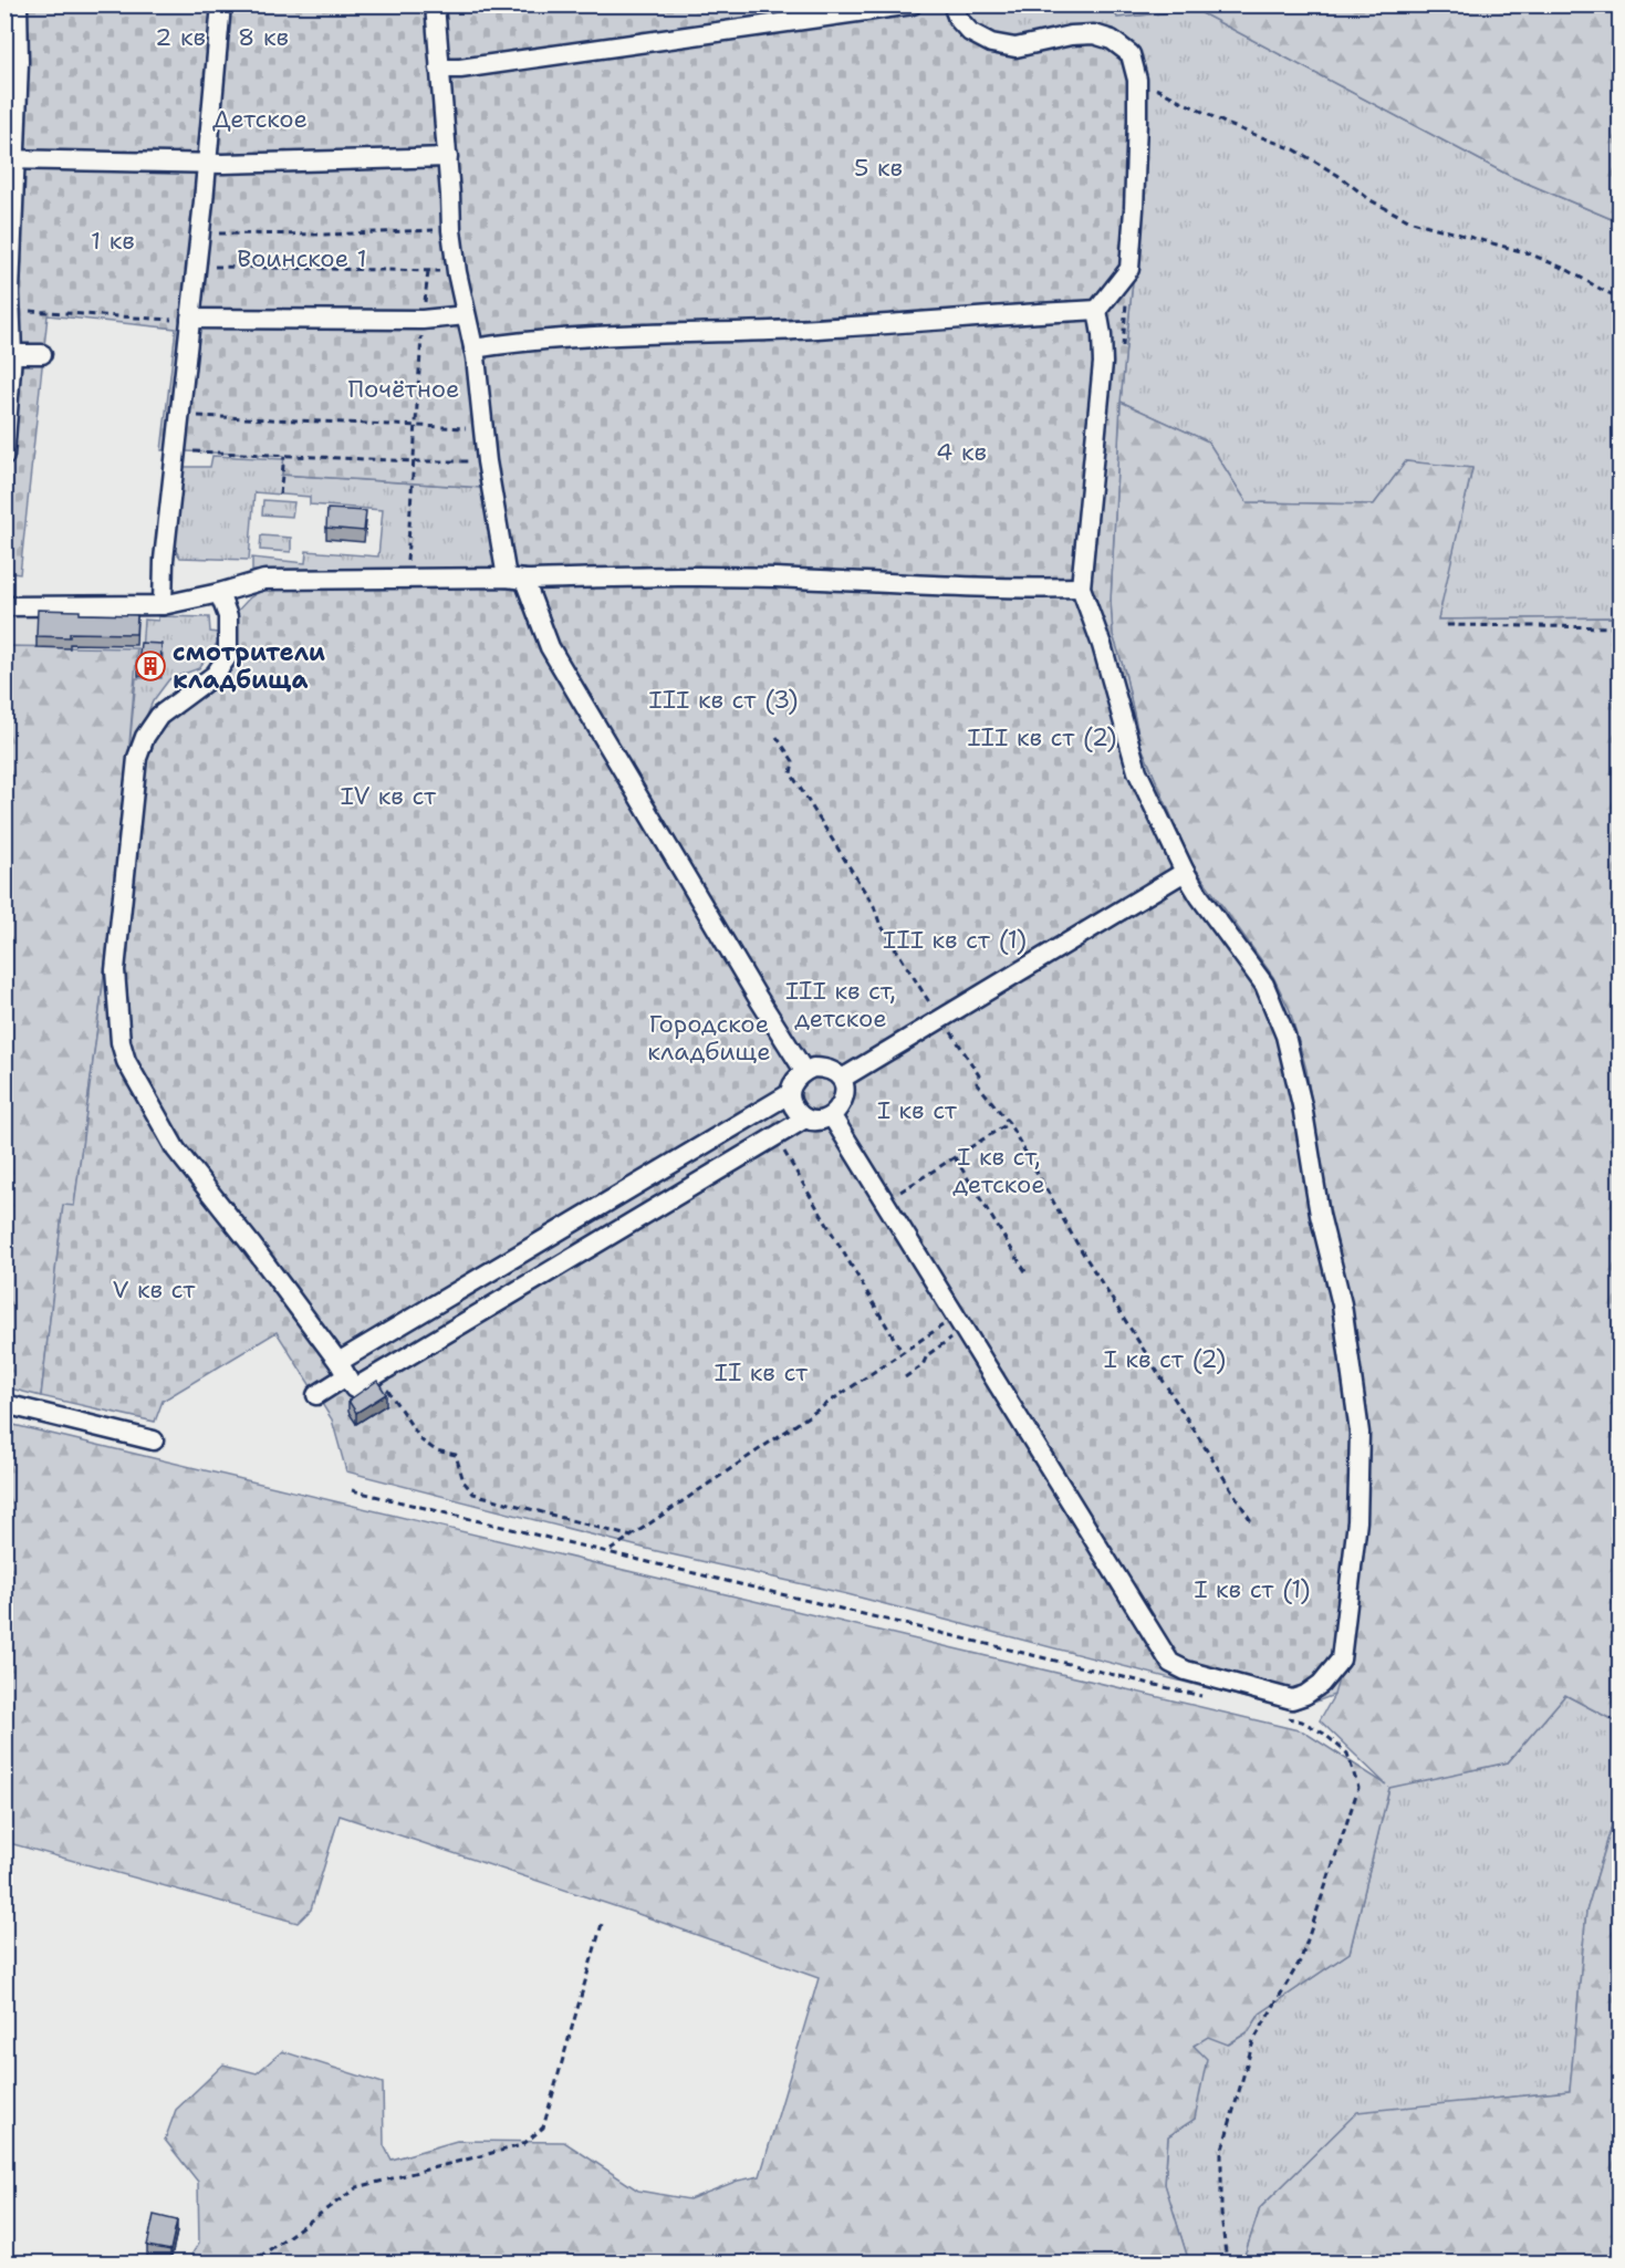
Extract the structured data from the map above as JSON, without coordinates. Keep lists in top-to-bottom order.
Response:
{
  "parks": [
    "2 кв",
    "8 кв",
    "Детское",
    "5 кв",
    "1 кв",
    "Воинское 1",
    "Почётное",
    "4 кв",
    "III кв ст (3)",
    "III кв ст (2)",
    "IV кв ст",
    "III кв ст (1)",
    "III кв ст, детское",
    "Городское кладбище",
    "I кв ст",
    "I кв ст, детское",
    "V кв ст",
    "I кв ст (2)",
    "II кв ст",
    "I кв ст (1)"
  ],
  "places": {
    "building": ["смотрители кладбища"]
  }
}
